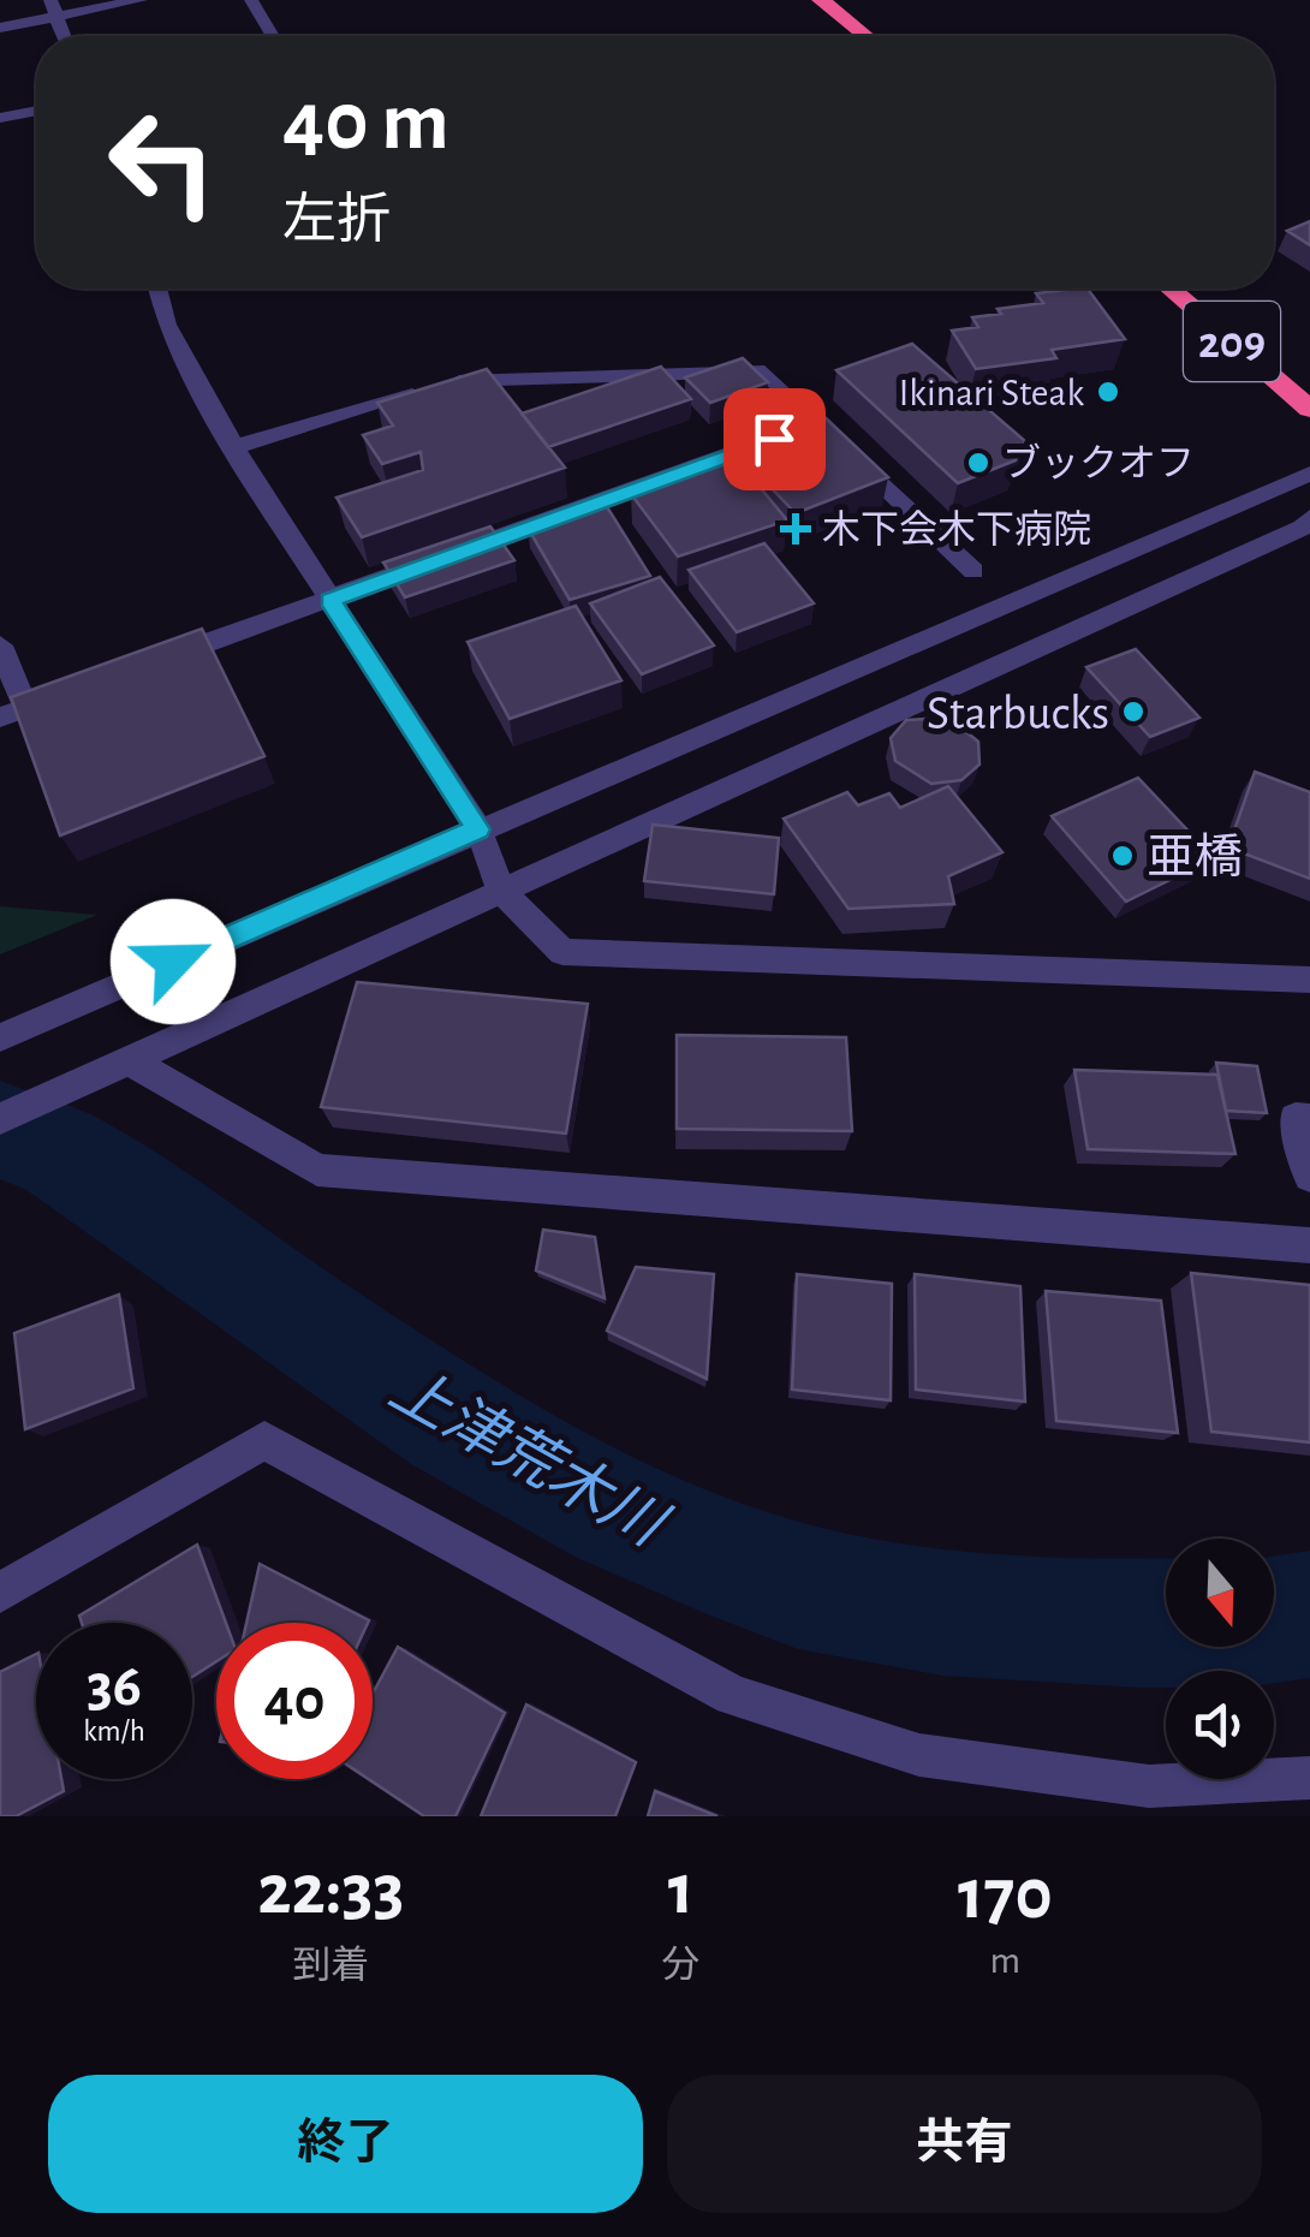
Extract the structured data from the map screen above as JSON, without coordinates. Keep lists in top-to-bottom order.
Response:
{
  "streets": {
    "highway": ["209"]
  },
  "water": ["上津荒木川"],
  "places": {
    "other": [
      "Ikinari Steak",
      "ブックオフ",
      "Starbucks",
      "亜橋"
    ],
    "health": ["木下会木下病院"]
  },
  "north": "bottom",
  "page": {
    "turn": ["40 m", "左折"],
    "speed": "36 km/h",
    "limit": "40",
    "eta": [
      "22:33",
      "到着",
      "1",
      "分",
      "170",
      "m"
    ],
    "buttons": ["終了", "共有"]
  }
}
